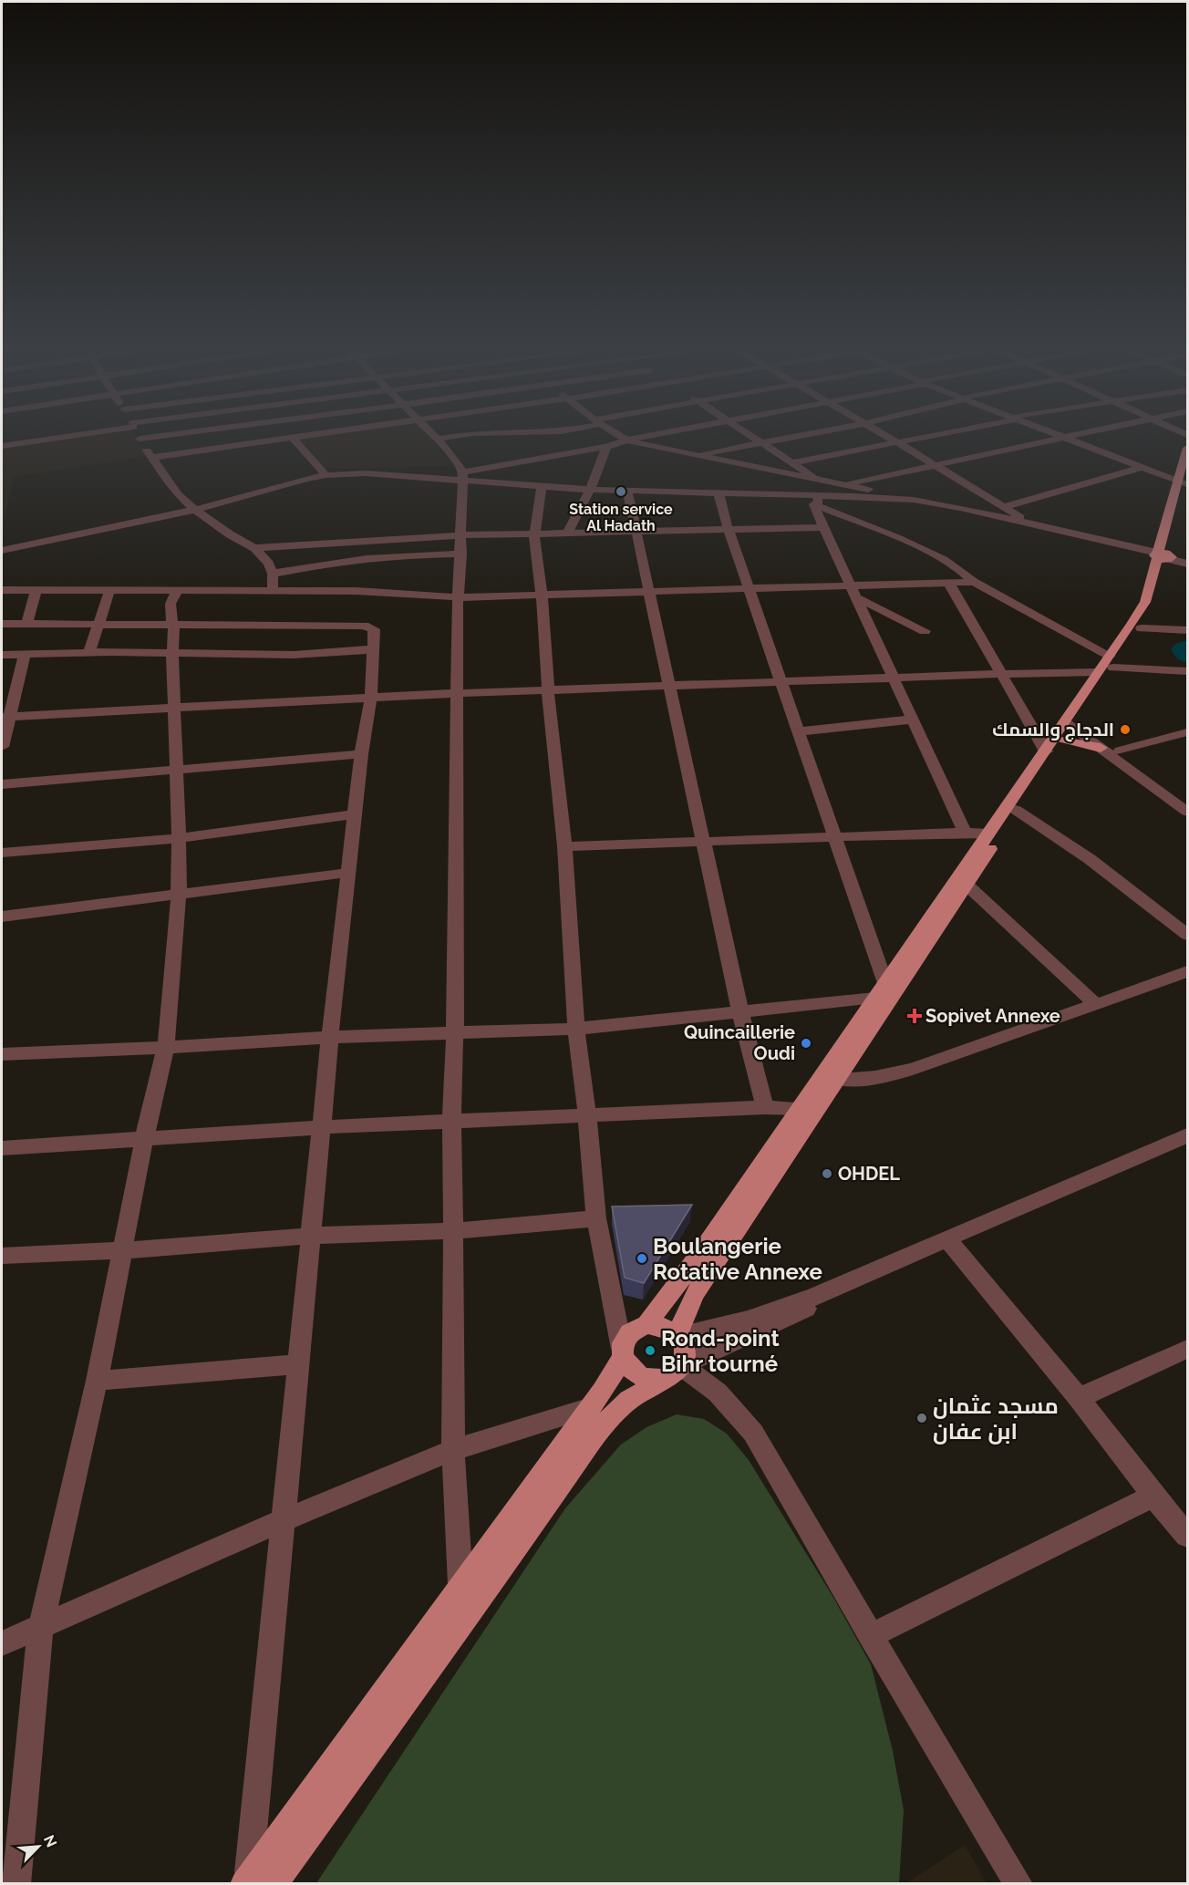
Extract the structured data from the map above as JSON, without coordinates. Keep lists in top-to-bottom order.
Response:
{
  "places": {
    "other": [
      "Station service Al Hadath",
      "الدجاج والسمك",
      "Quincaillerie Oudi",
      "OHDEL",
      "Boulangerie Rotative Annexe",
      "Rond-point Bihr tourné",
      "مسجد عثمان ابن عفان"
    ],
    "health": ["Sopivet Annexe"]
  },
  "north": "top right"
}
